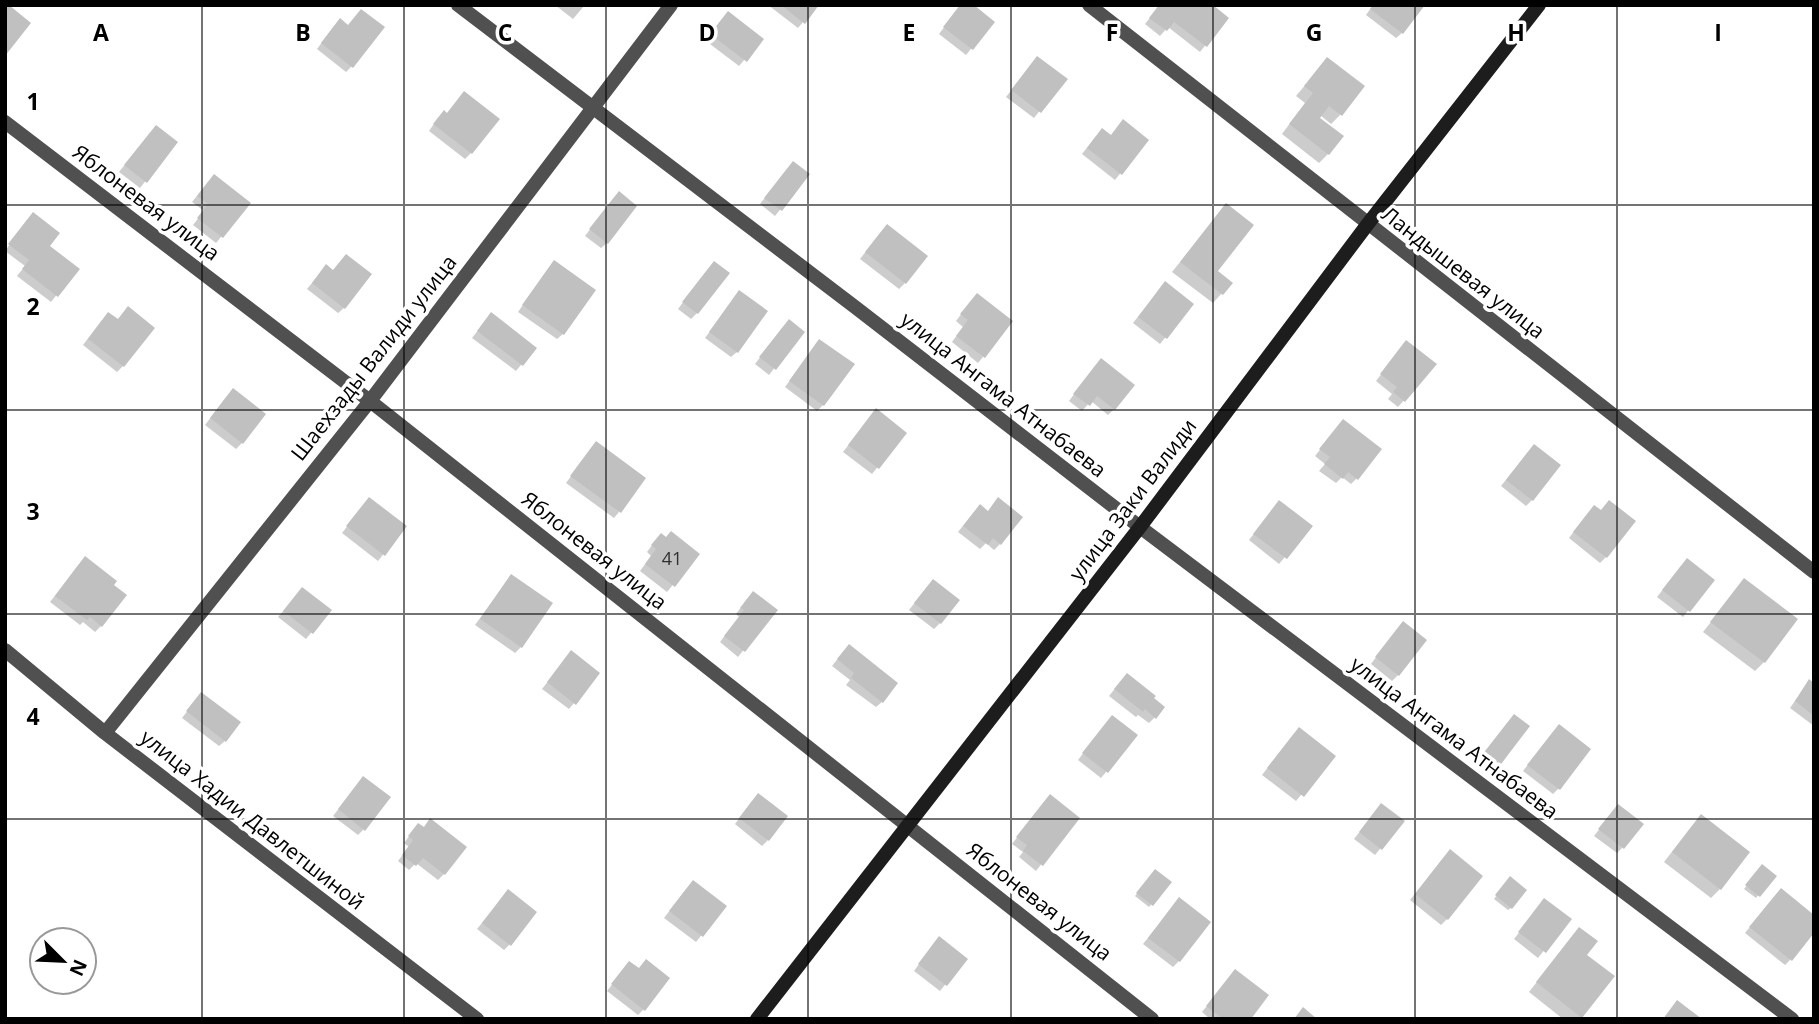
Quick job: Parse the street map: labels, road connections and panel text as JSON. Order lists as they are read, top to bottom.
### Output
{
  "streets": {
    "street": [
      "Яблоневая улица",
      "Ландышевая улица",
      "Шаехзады Валиди улица",
      "улица Ангама Атнабаева",
      "улица Заки Валиди",
      "улица Хадии Давлетшиной"
    ]
  },
  "crossings": [
    ["Яблоневая улица", "Шаехзады Валиди улица"],
    ["Яблоневая улица", "улица Заки Валиди"],
    ["Ландышевая улица", "улица Заки Валиди"],
    ["Шаехзады Валиди улица", "улица Ангама Атнабаева"],
    ["Шаехзады Валиди улица", "улица Хадии Давлетшиной"],
    ["улица Ангама Атнабаева", "улица Заки Валиди"]
  ],
  "house_numbers": ["41"],
  "north": "bottom right",
  "grid": {
    "columns": [
      "A",
      "B",
      "C",
      "D",
      "E",
      "F",
      "G",
      "H",
      "I"
    ],
    "rows": [
      "1",
      "2",
      "3",
      "4"
    ]
  }
}
